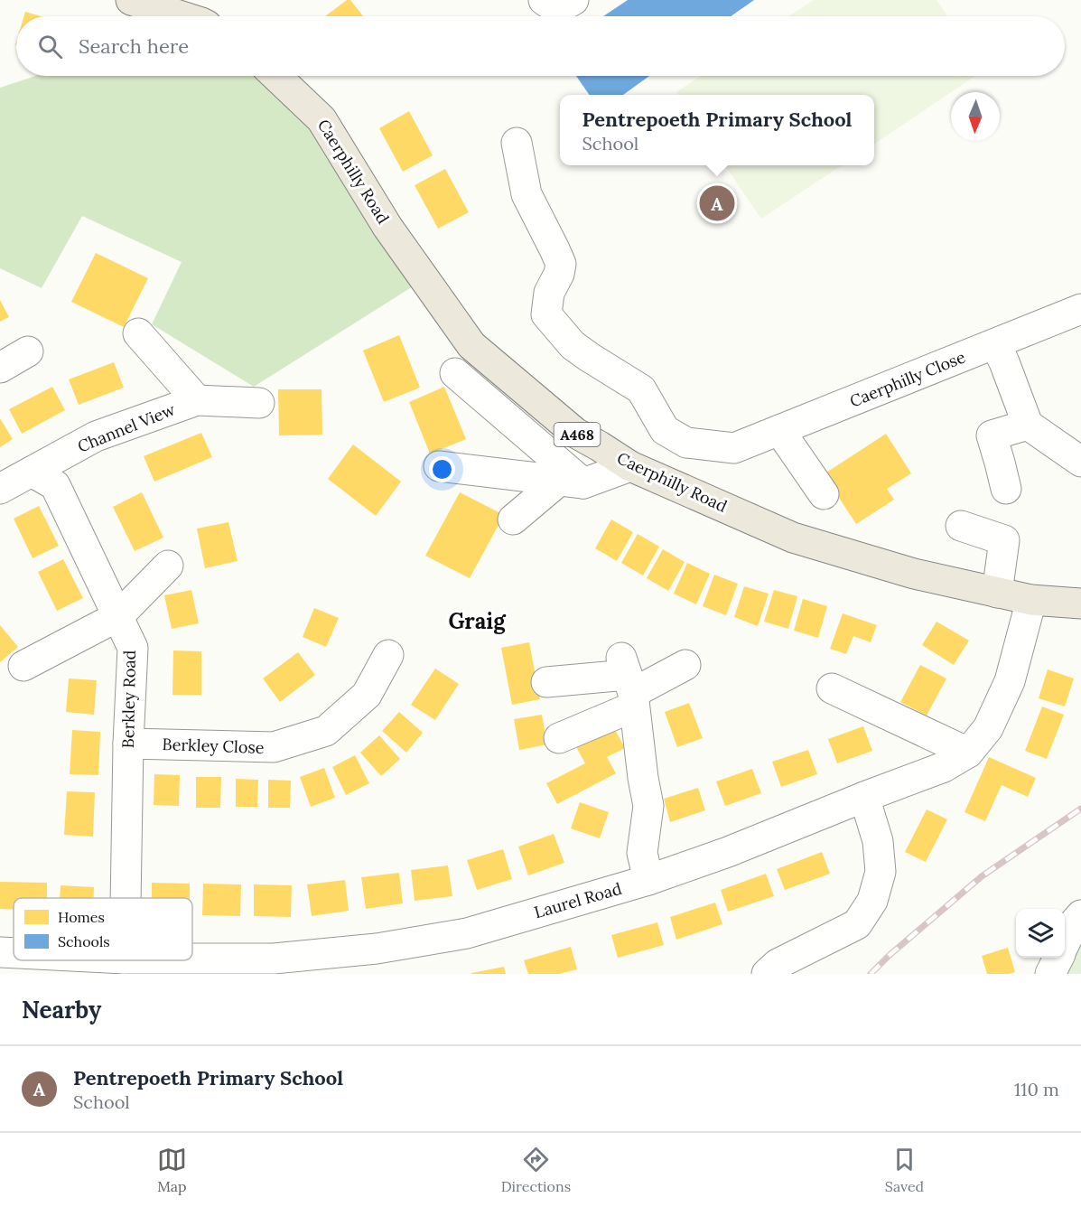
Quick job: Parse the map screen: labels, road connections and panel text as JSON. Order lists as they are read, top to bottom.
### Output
{
  "streets": {
    "main road": ["Caerphilly Road", "A468"],
    "street": [
      "Caerphilly Close",
      "Channel View",
      "Berkley Road",
      "Berkley Close",
      "Laurel Road"
    ]
  },
  "crossings": [
    ["Caerphilly Road", "Laurel Road"],
    ["Channel View", "Berkley Road"],
    ["Berkley Road", "Berkley Close"]
  ],
  "districts": ["Graig"],
  "legend": ["Homes", "Schools"],
  "north": "bottom",
  "page": {
    "search": "Search here",
    "popup": ["Pentrepoeth Primary School", "School"],
    "pins": "A",
    "heading": "Nearby",
    "list": [
      {
        "mark": "A",
        "name": "Pentrepoeth Primary School",
        "note": "School",
        "value": "110 m"
      }
    ],
    "nav": ["Map", "Directions", "Saved"]
  }
}
